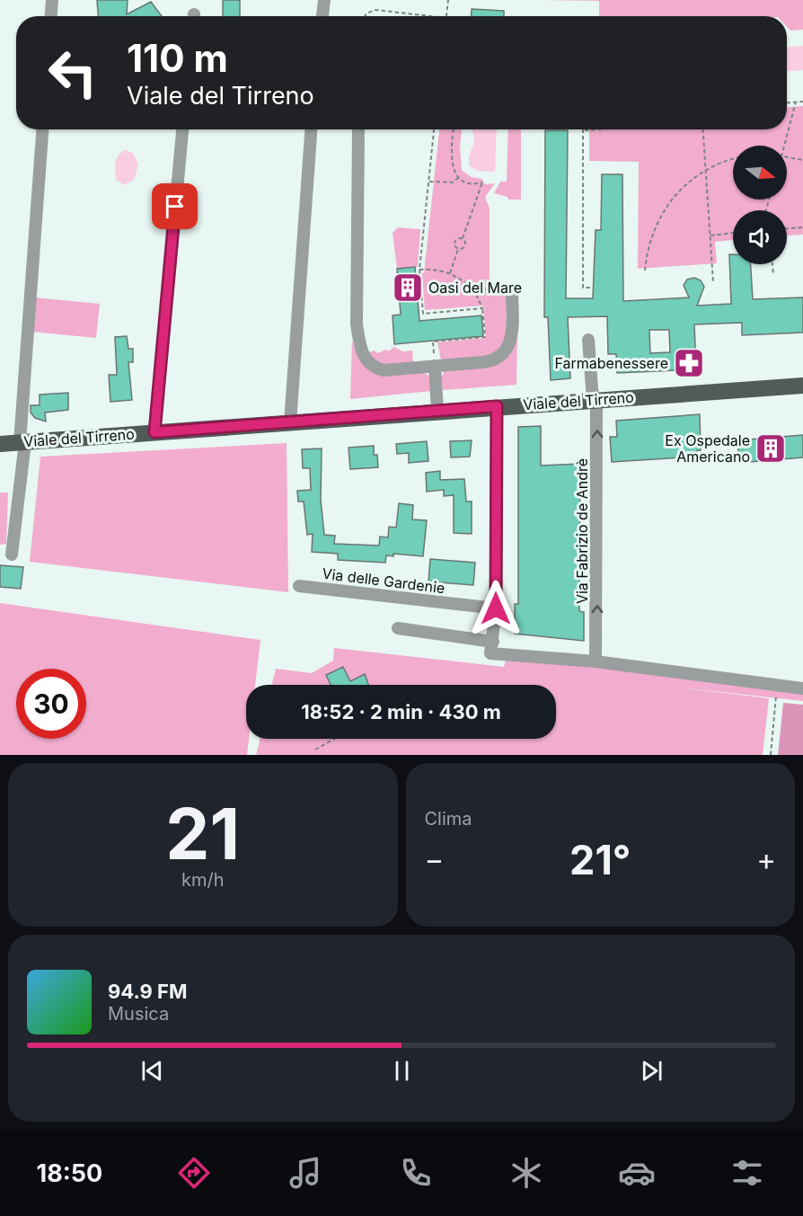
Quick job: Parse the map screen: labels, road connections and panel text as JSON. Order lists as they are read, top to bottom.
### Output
{
  "streets": {
    "main road": ["Viale del Tirreno"],
    "street": ["Via Fabrizio de Andrè", "Via delle Gardenie"]
  },
  "crossings": [
    ["Viale del Tirreno", "Via Fabrizio de Andrè"]
  ],
  "places": {
    "building": ["Oasi del Mare", "Ex Ospedale Americano"],
    "pharmacy": ["Farmabenessere"]
  },
  "north": "right",
  "page": {
    "turn": ["110 m", "Viale del Tirreno"],
    "limit": "30",
    "trip": "18:52 · 2 min · 430 m",
    "tile": [
      ["21", "km/h"],
      "Clima"
    ],
    "heat": ["−", "21°", "+"],
    "song": ["94.9 FM", "Musica"],
    "tabs": "18:50"
  }
}
